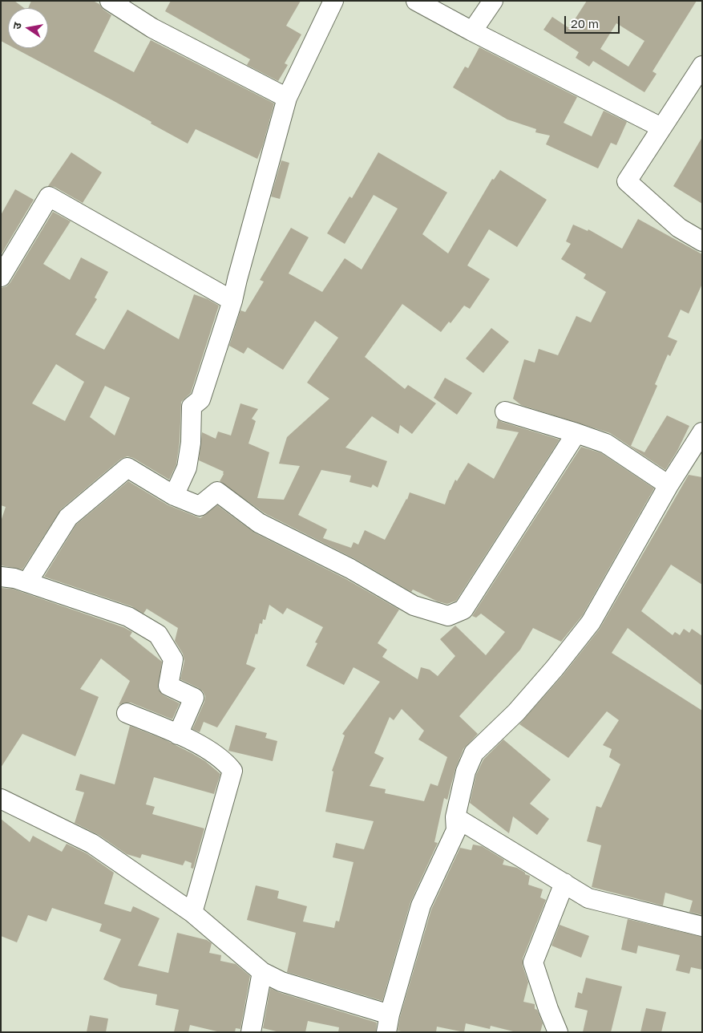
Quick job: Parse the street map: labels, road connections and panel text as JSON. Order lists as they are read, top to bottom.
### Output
{
  "scale_bar": "20 m",
  "north": "left"
}
